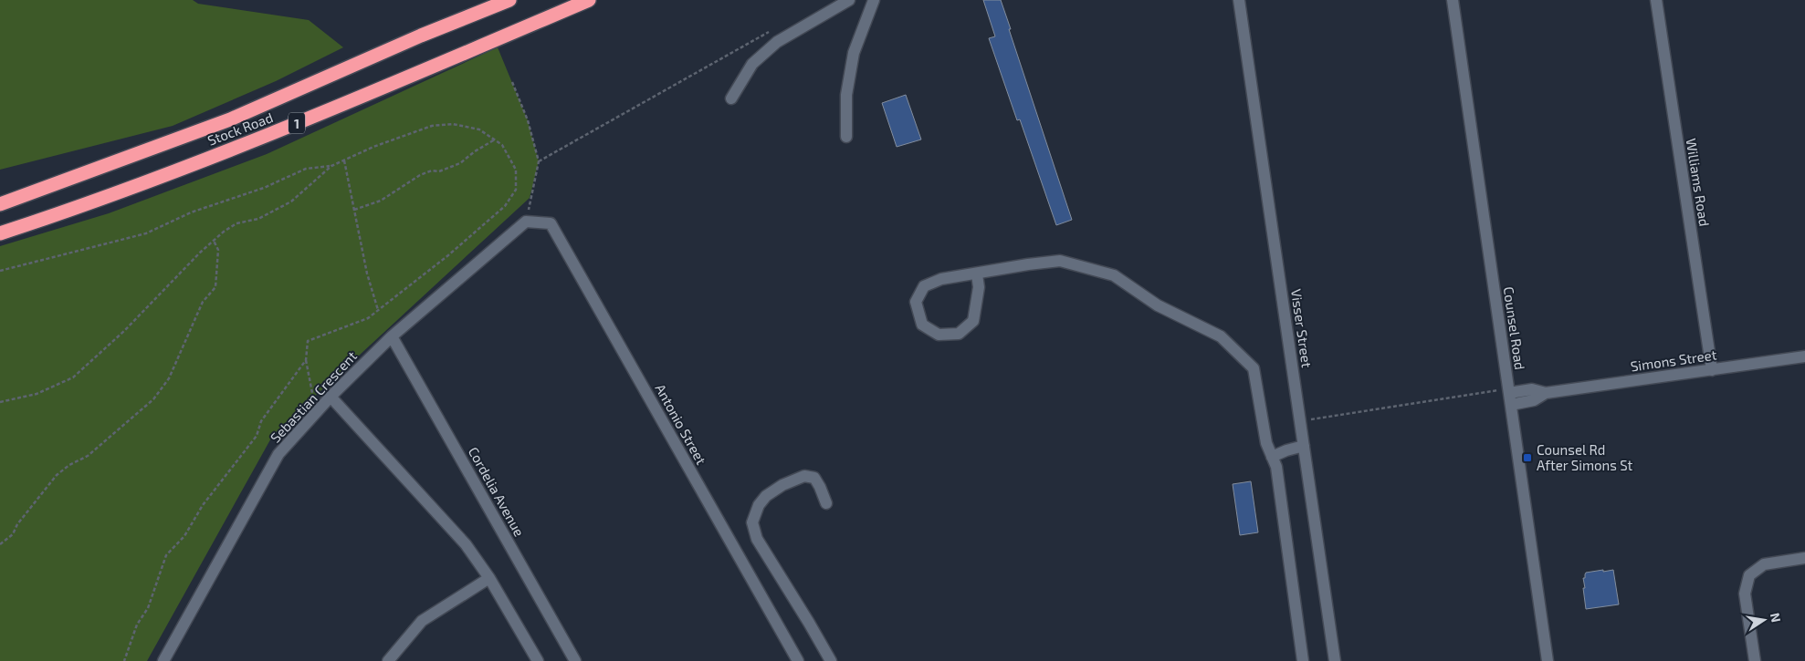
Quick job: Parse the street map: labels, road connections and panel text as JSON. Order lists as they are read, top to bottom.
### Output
{
  "streets": {
    "highway": ["1", "Stock Road"],
    "street": [
      "Williams Road",
      "Visser Street",
      "Counsel Road",
      "Simons Street",
      "Sebastian Crescent",
      "Antonio Street",
      "Cordelia Avenue"
    ]
  },
  "crossings": [
    ["Williams Road", "Simons Street"],
    ["Counsel Road", "Simons Street"],
    ["Sebastian Crescent", "Antonio Street"],
    ["Sebastian Crescent", "Cordelia Avenue"]
  ],
  "places": {
    "transit": ["Counsel Rd After Simons St"]
  },
  "north": "right"
}
